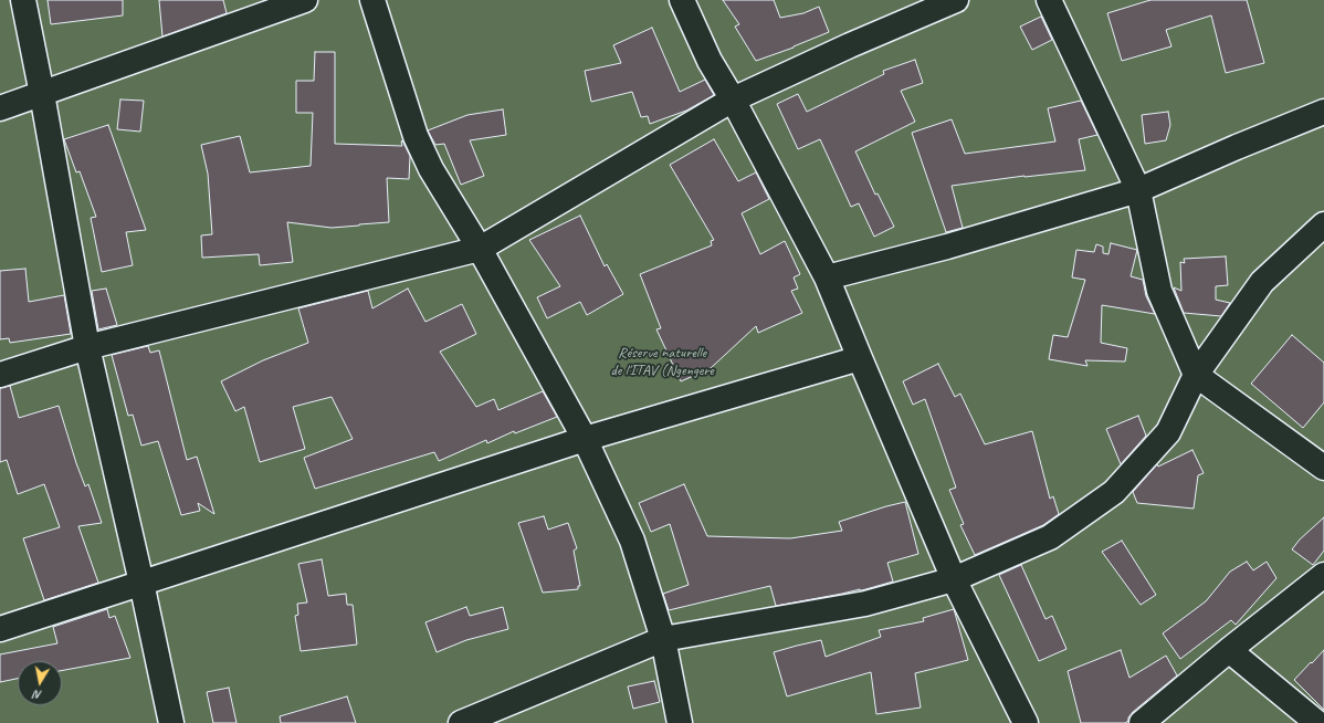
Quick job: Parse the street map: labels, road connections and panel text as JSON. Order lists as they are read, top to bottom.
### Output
{
  "parks": ["Réserve naturelle de l'ITAV (Ngengere"],
  "north": "bottom"
}
